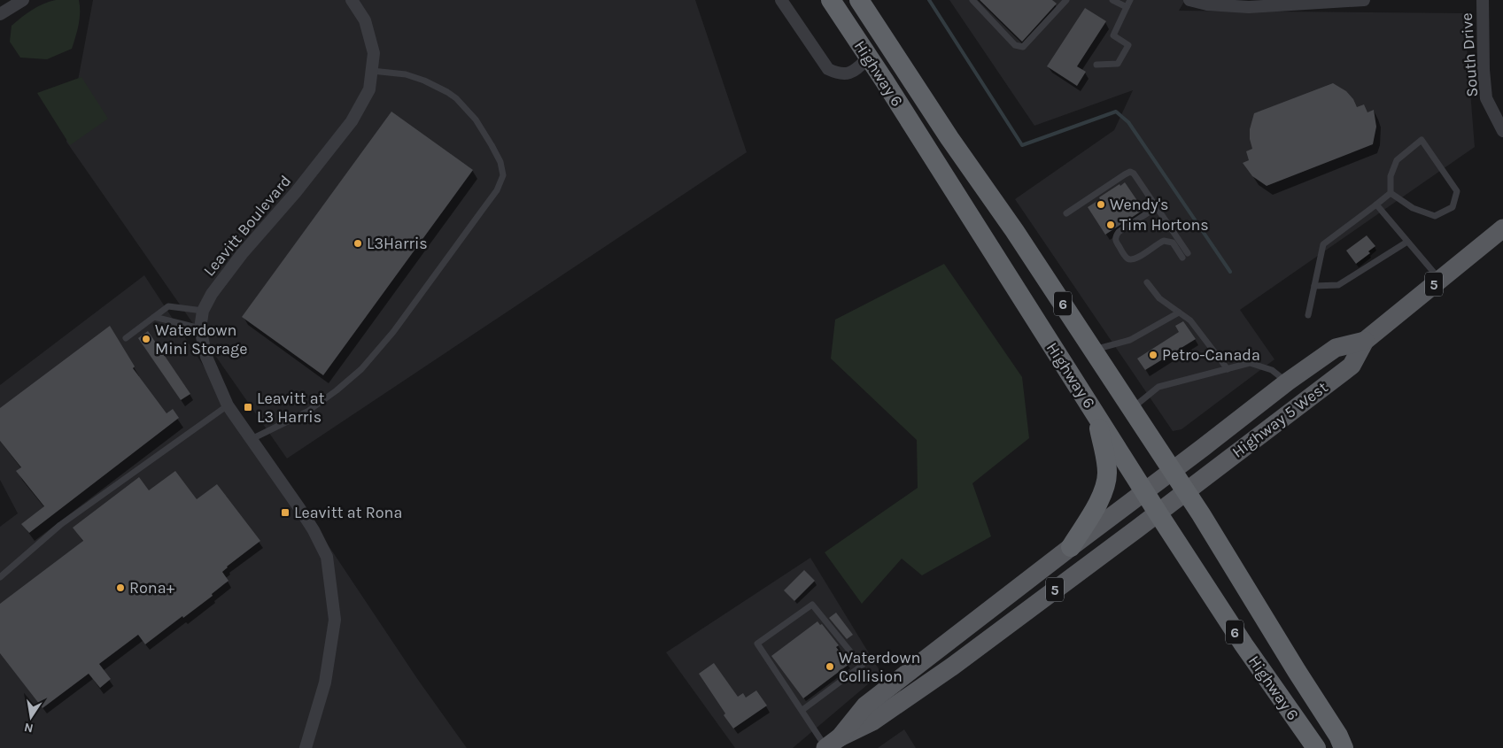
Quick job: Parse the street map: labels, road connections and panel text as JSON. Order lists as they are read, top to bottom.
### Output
{
  "streets": {
    "highway": ["Highway 6", "6"],
    "main road": ["5", "Highway 5 West"],
    "street": ["South Drive", "Leavitt Boulevard"]
  },
  "crossings": [
    ["Highway 6", "5"],
    ["Highway 6", "Highway 5 West"],
    ["5", "Highway 5 West"]
  ],
  "places": {
    "other": [
      "Wendy's",
      "Tim Hortons",
      "L3Harris",
      "Waterdown Mini Storage",
      "Petro-Canada",
      "Rona+",
      "Waterdown Collision"
    ],
    "transit": ["Leavitt at L3 Harris", "Leavitt at Rona"]
  },
  "north": "bottom"
}
